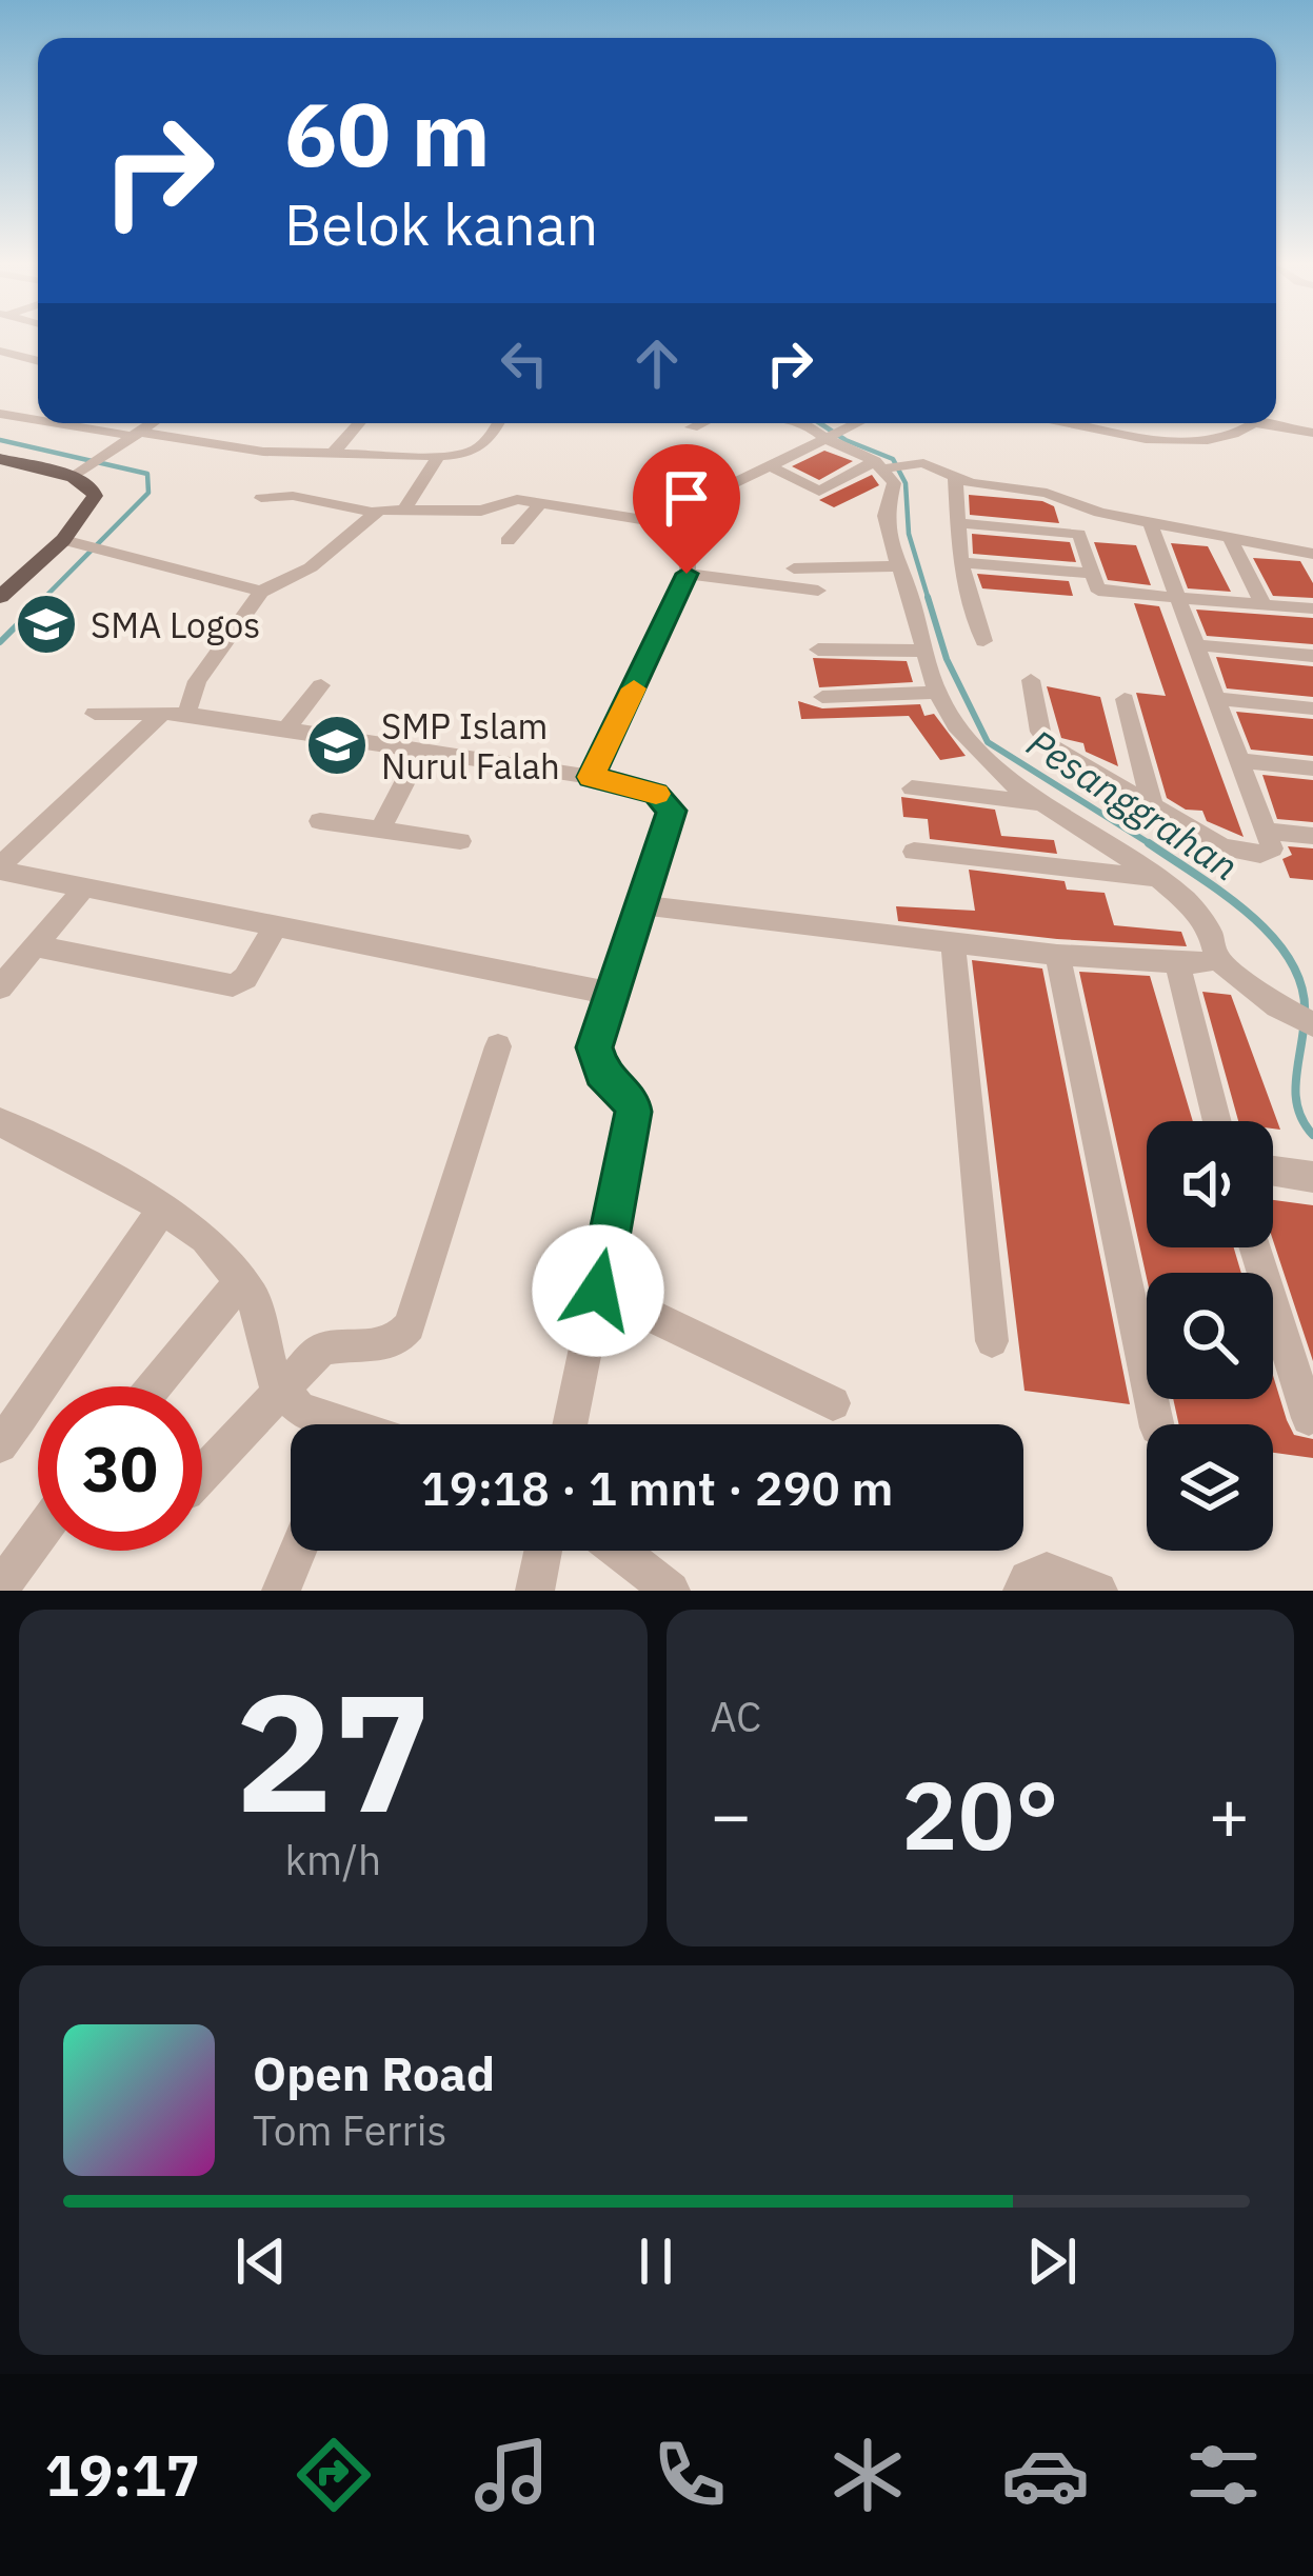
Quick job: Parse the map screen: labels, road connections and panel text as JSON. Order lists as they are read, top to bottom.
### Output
{
  "water": ["Pesanggrahan"],
  "places": {
    "school or university": ["SMA Logos", "SMP Islam Nurul Falah"]
  },
  "page": {
    "turn": ["60 m", "Belok kanan"],
    "limit": "30",
    "trip": "19:18 · 1 mnt · 290 m",
    "tile": [
      ["27", "km/h"],
      "AC"
    ],
    "heat": ["−", "20°", "+"],
    "song": ["Open Road", "Tom Ferris"],
    "tabs": "19:17"
  }
}
